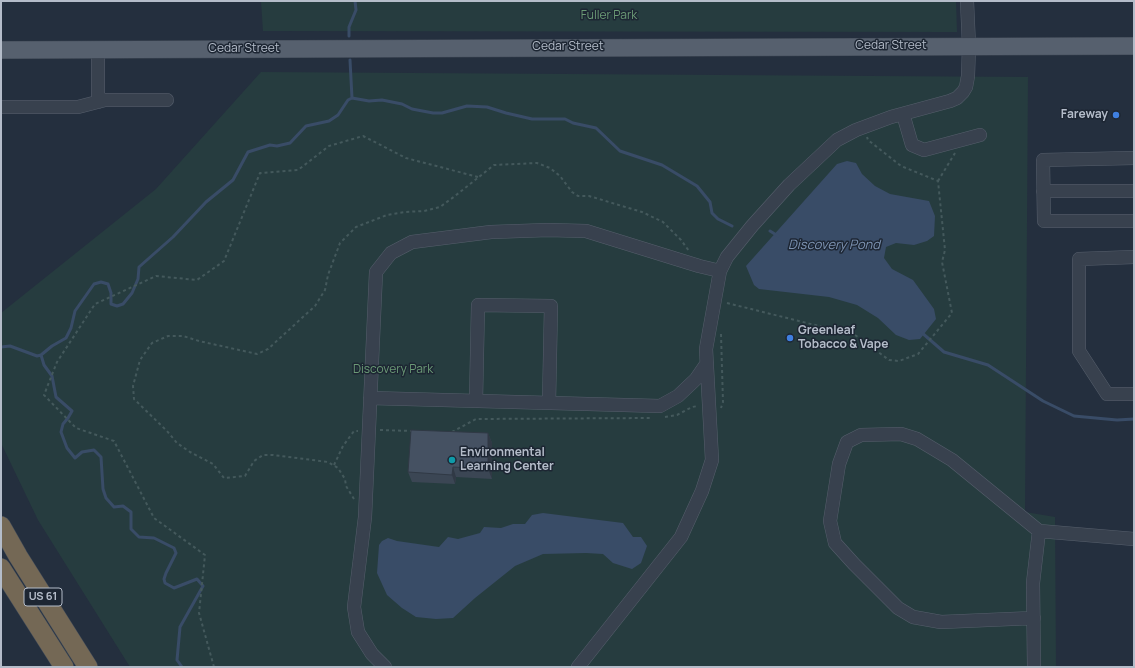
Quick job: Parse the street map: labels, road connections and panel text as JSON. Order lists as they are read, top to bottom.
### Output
{
  "streets": {
    "highway": ["US 61"],
    "main road": ["Cedar Street"]
  },
  "water": ["Discovery Pond"],
  "parks": ["Fuller Park", "Discovery Park"],
  "places": ["Fareway", "Greenleaf Tobacco & Vape", "Environmental Learning Center"]
}
